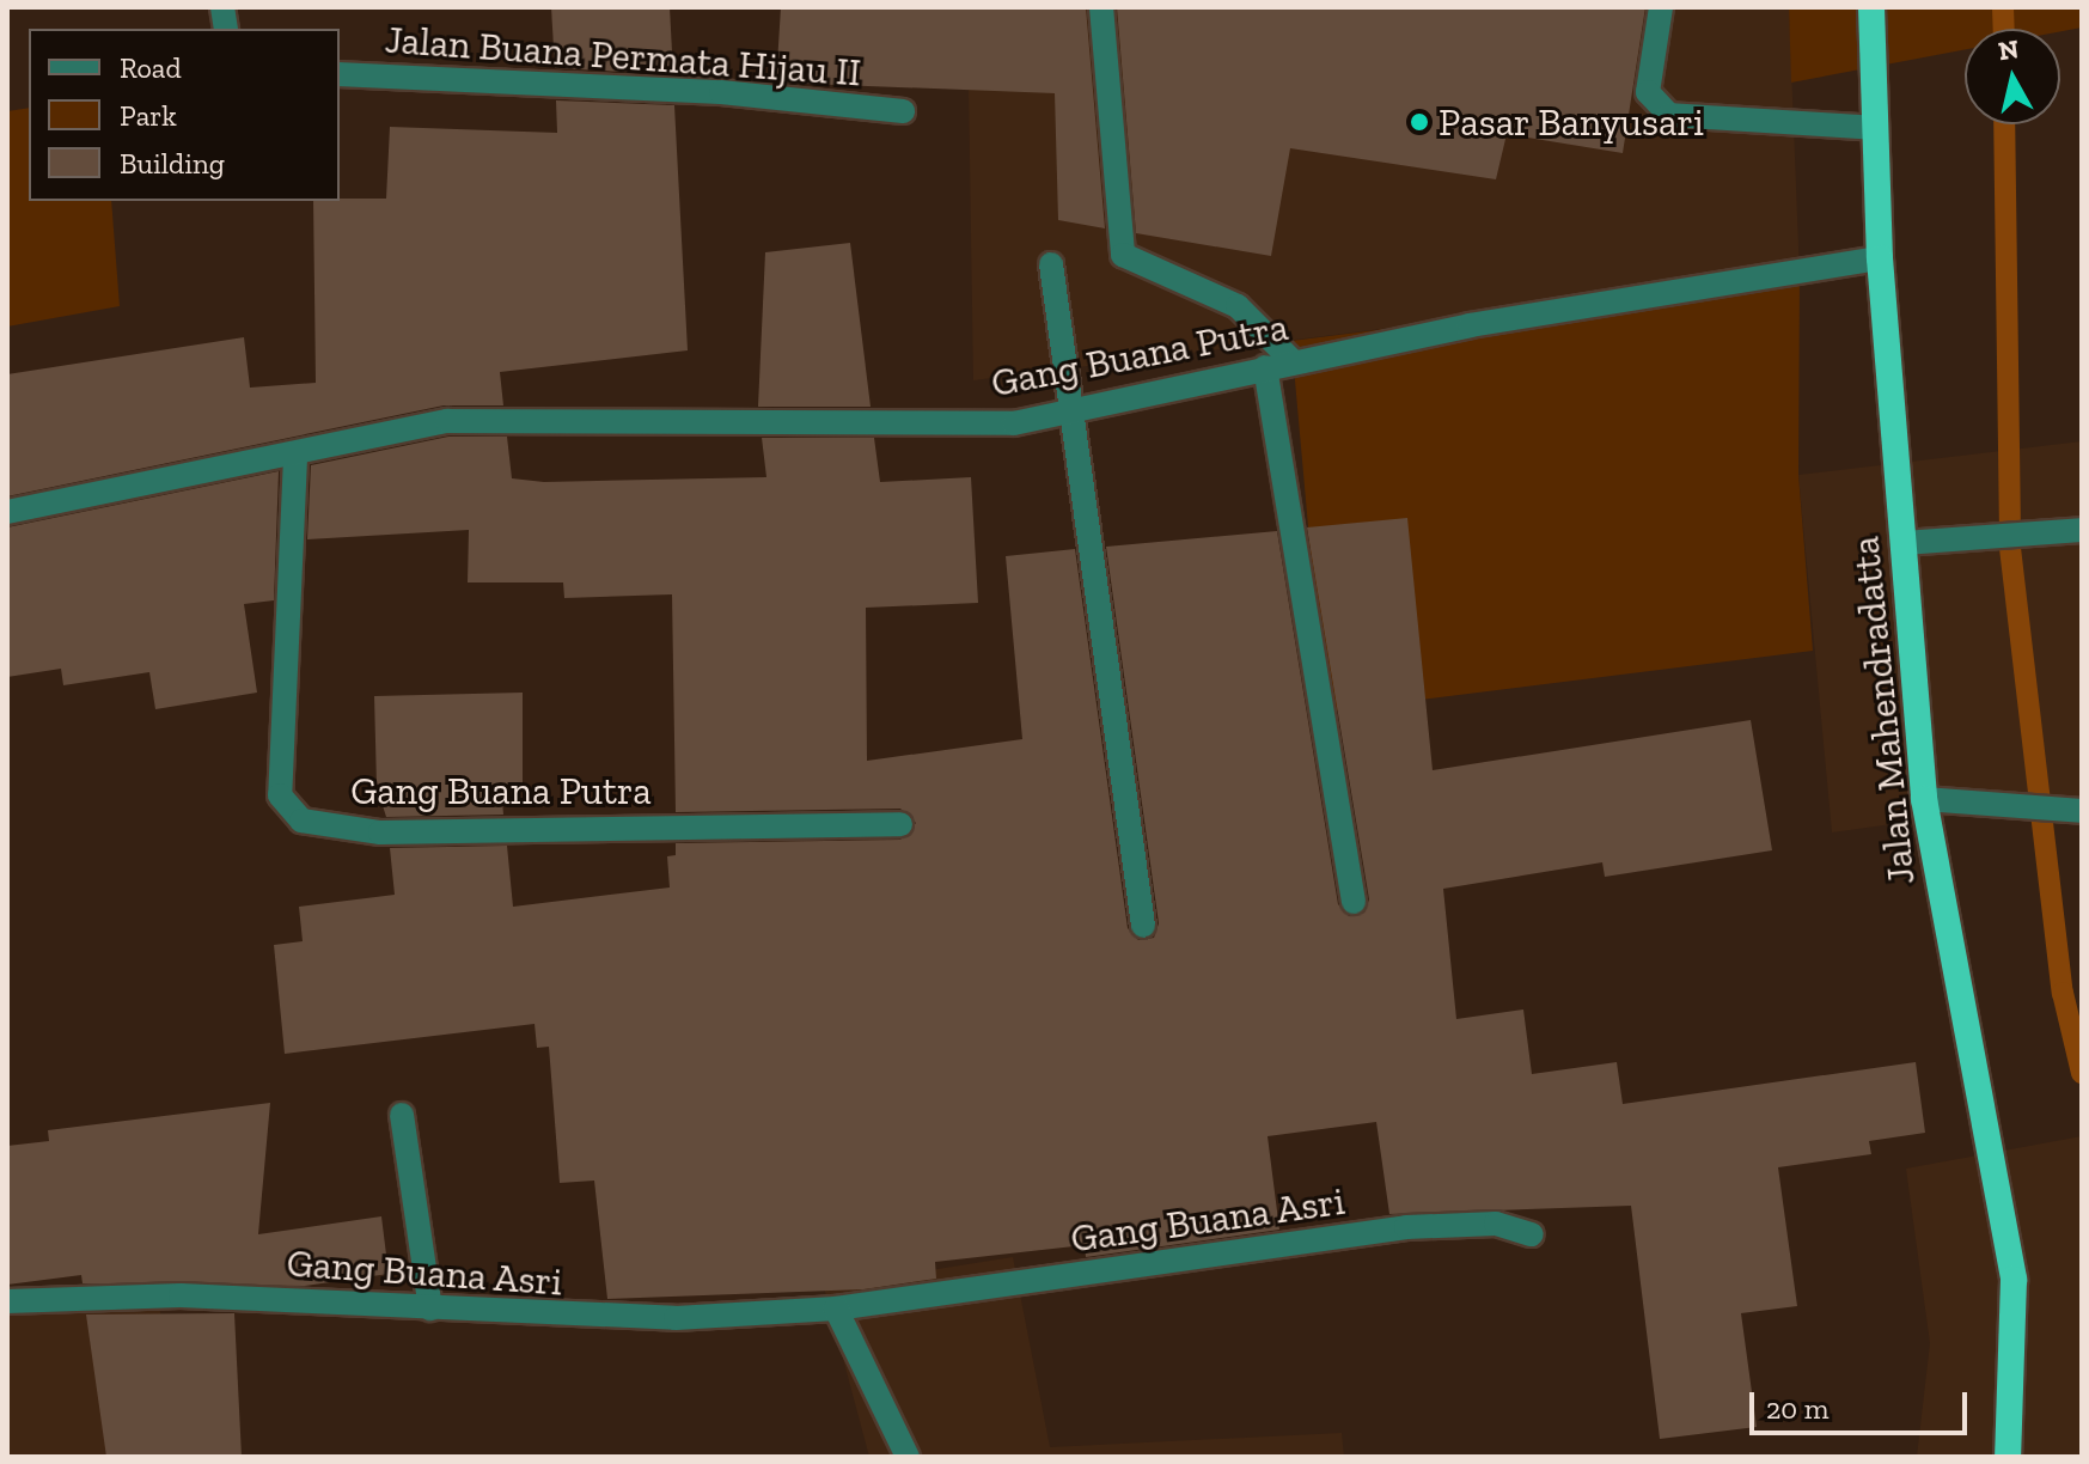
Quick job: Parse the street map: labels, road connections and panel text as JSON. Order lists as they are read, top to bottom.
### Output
{
  "streets": {
    "highway": ["Jalan Mahendradatta"],
    "street": ["Jalan Buana Permata Hijau II", "Gang Buana Putra", "Gang Buana Asri"]
  },
  "crossings": [
    ["Gang Buana Putra", "Jalan Mahendradatta"]
  ],
  "places": ["Pasar Banyusari"],
  "legend": ["Road", "Park", "Building"],
  "scale_bar": "20 m",
  "north": "top"
}
